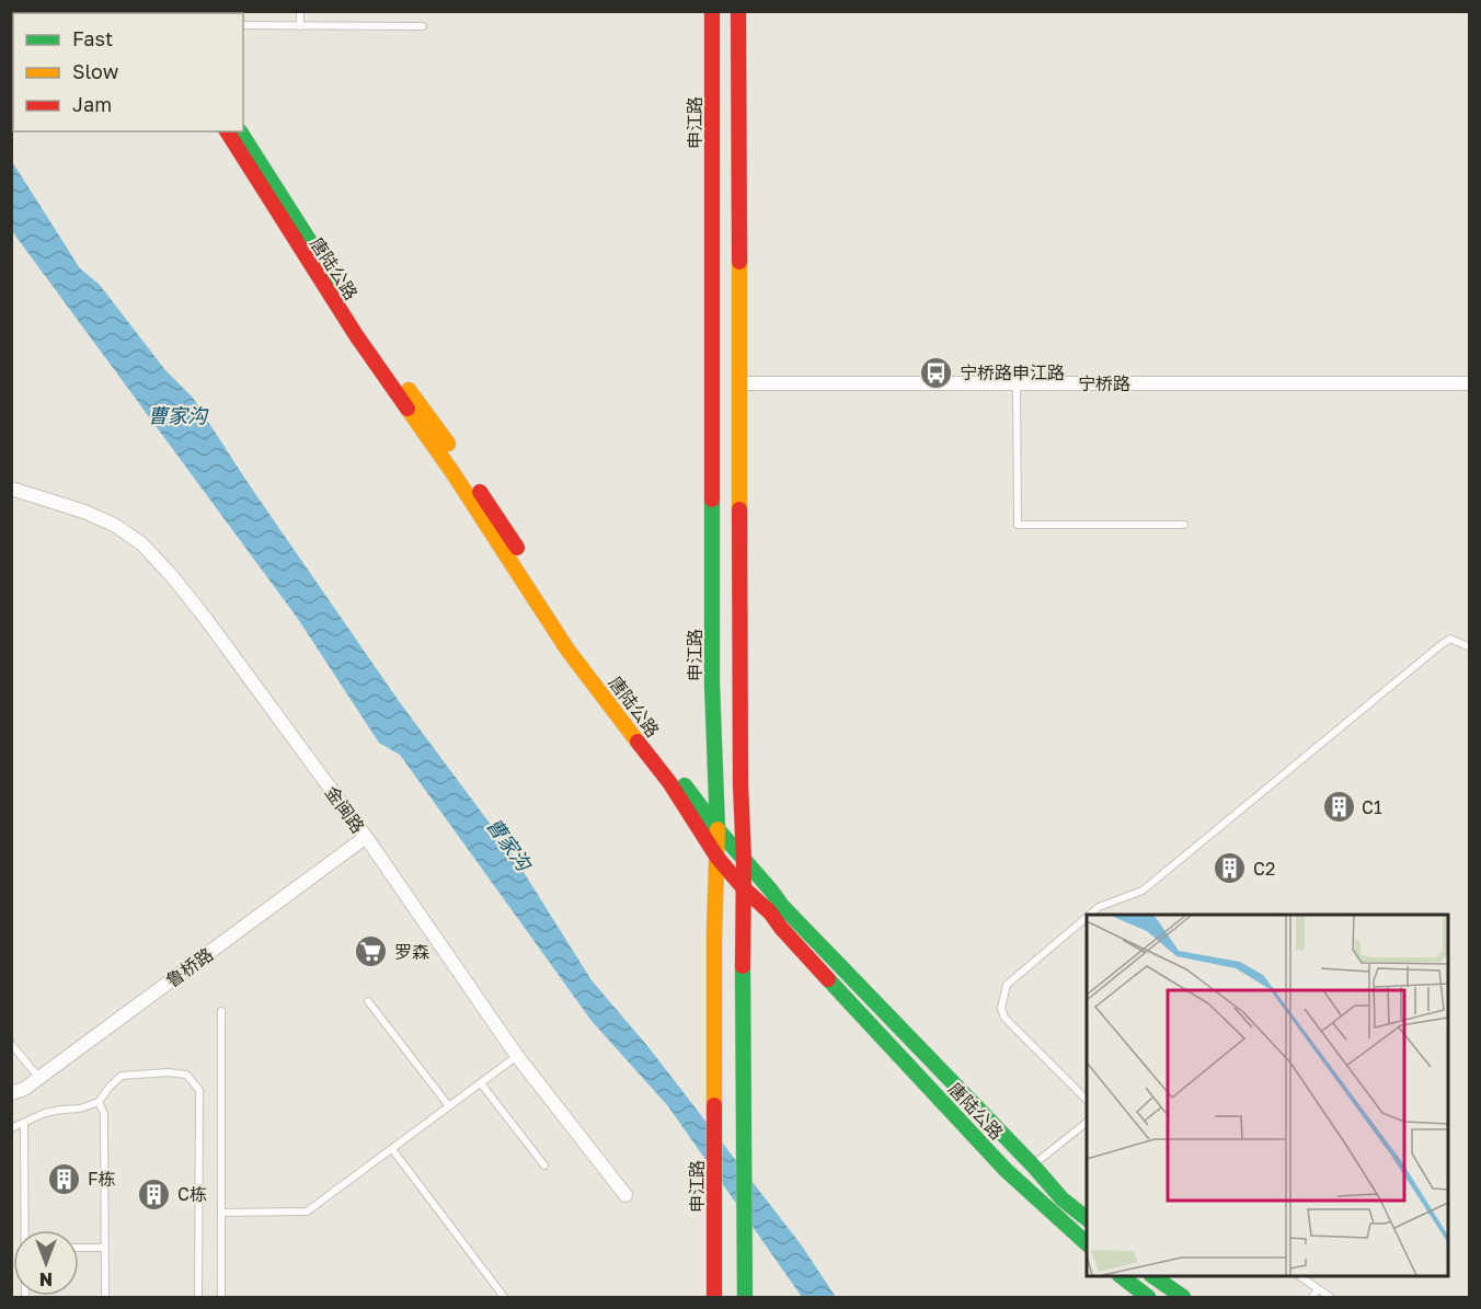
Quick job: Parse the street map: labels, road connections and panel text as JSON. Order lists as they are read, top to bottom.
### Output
{
  "streets": {
    "main road": ["申江路", "唐陆公路"],
    "street": ["宁桥路", "金闽路", "鲁桥路"]
  },
  "crossings": [
    ["申江路", "唐陆公路"],
    ["金闽路", "鲁桥路"]
  ],
  "water": ["曹家沟"],
  "places": {
    "bus stop": ["宁桥路申江路"],
    "building": [
      "C1",
      "C2",
      "F栋",
      "C栋"
    ],
    "supermarket": ["罗森"]
  },
  "legend": ["Fast", "Slow", "Jam"],
  "north": "bottom"
}
